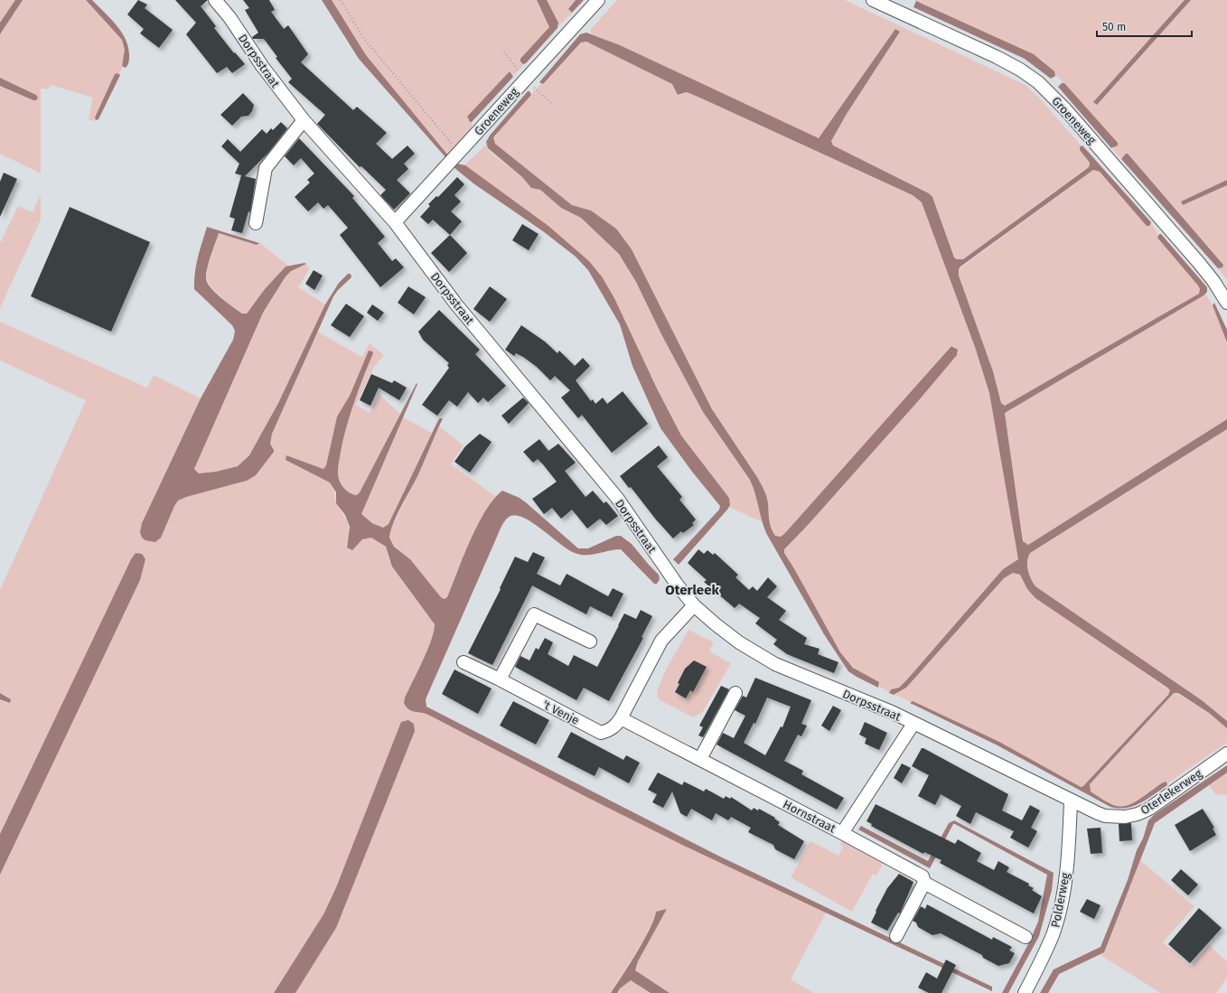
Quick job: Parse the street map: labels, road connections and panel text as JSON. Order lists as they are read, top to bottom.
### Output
{
  "streets": {
    "street": [
      "Dorpsstraat",
      "Groeneweg",
      "'t Venje",
      "Oterlekerweg",
      "Hornstraat",
      "Polderweg"
    ]
  },
  "crossings": [
    ["Dorpsstraat", "Groeneweg"],
    ["Dorpsstraat", "'t Venje"],
    ["Dorpsstraat", "Oterlekerweg"],
    ["Dorpsstraat", "Hornstraat"],
    ["Dorpsstraat", "Polderweg"],
    ["'t Venje", "Hornstraat"],
    ["Oterlekerweg", "Polderweg"]
  ],
  "districts": ["Oterleek"],
  "scale_bar": "50 m"
}
